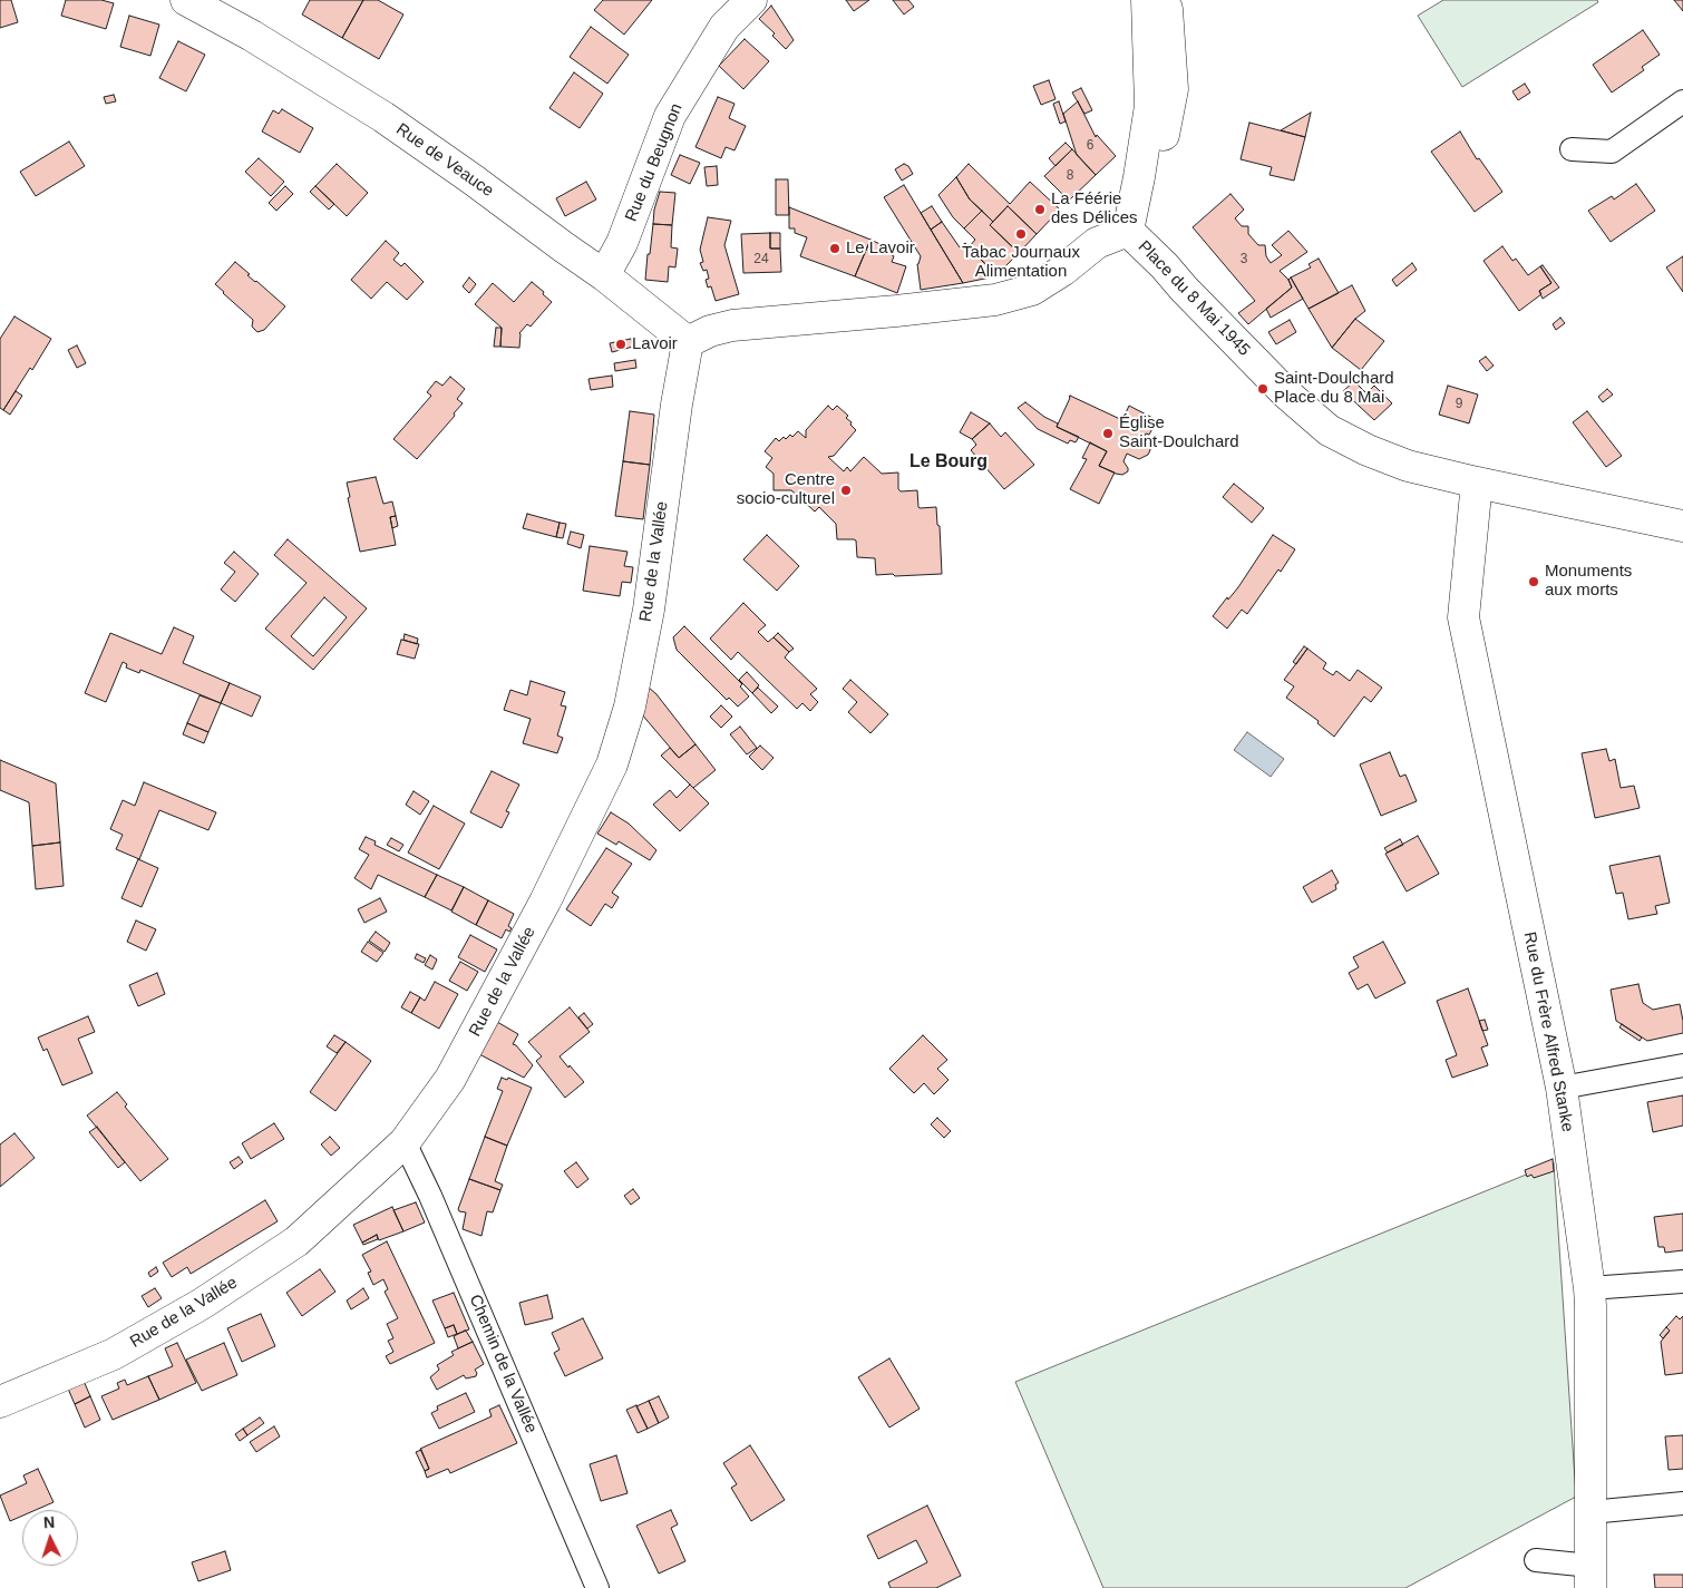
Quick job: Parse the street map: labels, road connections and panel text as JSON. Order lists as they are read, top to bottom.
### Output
{
  "streets": {
    "street": [
      "Rue de Veauce",
      "Rue du Beugnon",
      "Place du 8 Mai 1945",
      "Rue de la Vallée",
      "Rue du Frère Alfred Stanke",
      "Chemin de la Vallée"
    ]
  },
  "crossings": [
    ["Rue de Veauce", "Rue du Beugnon"],
    ["Rue de Veauce", "Place du 8 Mai 1945"],
    ["Rue de Veauce", "Rue de la Vallée"],
    ["Place du 8 Mai 1945", "Rue de la Vallée"],
    ["Place du 8 Mai 1945", "Rue du Frère Alfred Stanke"],
    ["Rue de la Vallée", "Chemin de la Vallée"]
  ],
  "districts": ["Le Bourg"],
  "places": [
    "La Féérie des Délices",
    "Tabac Journaux Alimentation",
    "Le Lavoir",
    "Lavoir",
    "Saint-Doulchard Place du 8 Mai",
    "Église Saint-Doulchard",
    "Centre socio-culturel",
    "Monuments aux morts"
  ],
  "house_numbers": [
    "6",
    "8",
    "24",
    "3",
    "9"
  ],
  "north": "top"
}
